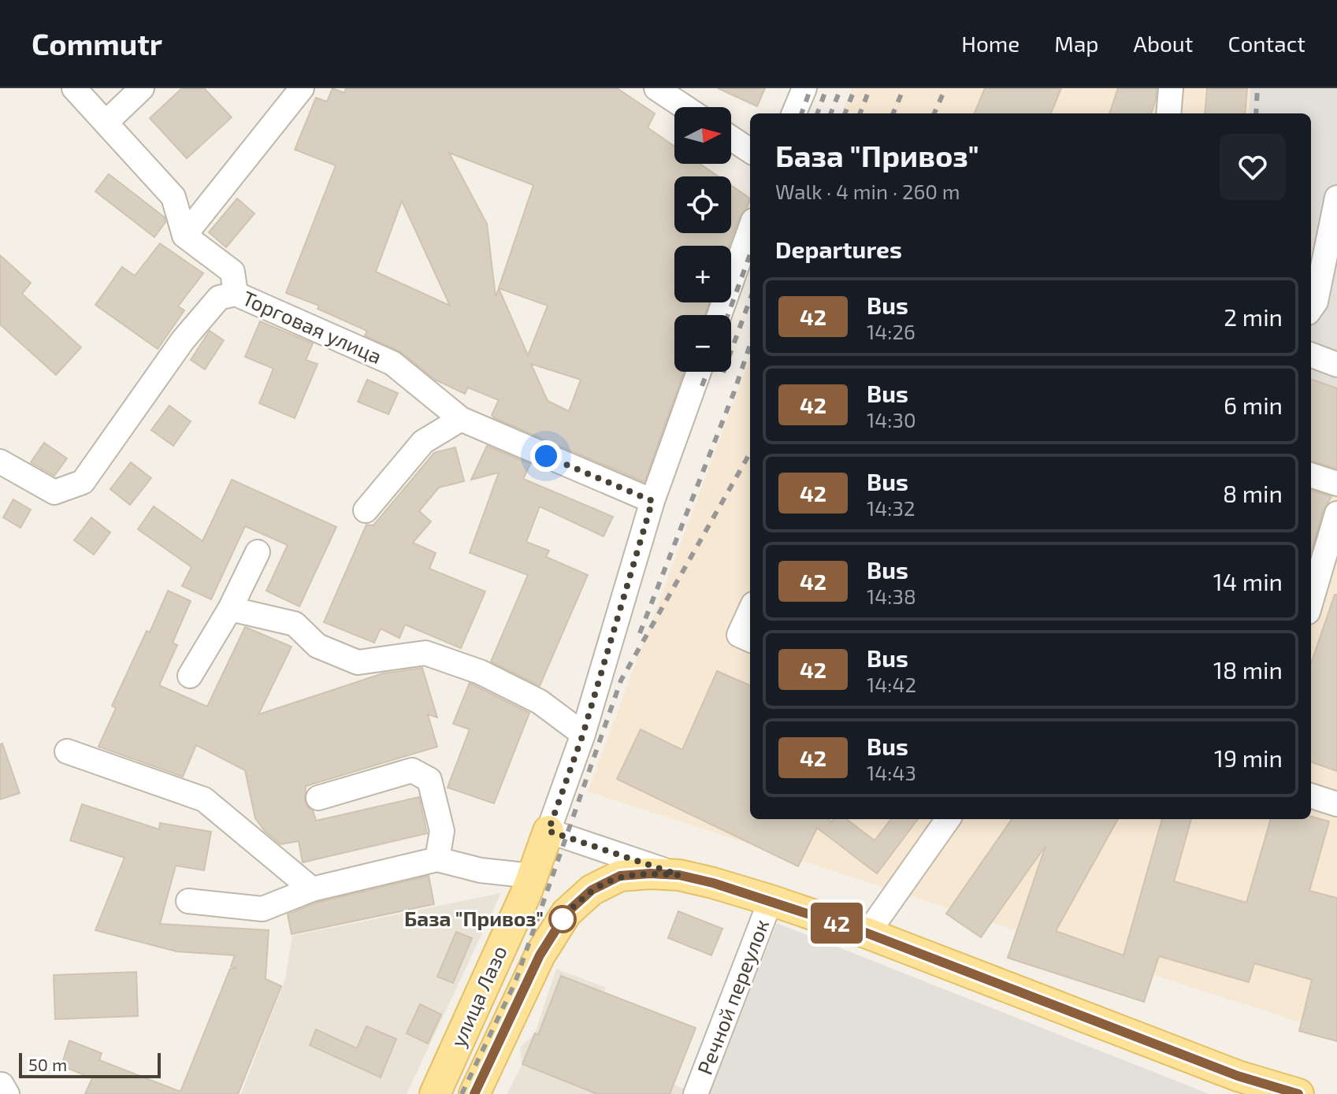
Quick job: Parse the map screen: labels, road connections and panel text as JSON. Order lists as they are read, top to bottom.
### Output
{
  "streets": {
    "main road": ["улица Лазо"],
    "street": ["Торговая улица", "Речной переулок"]
  },
  "crossings": [
    ["Торговая улица", "улица Лазо"],
    ["улица Лазо", "Речной переулок"]
  ],
  "places": ["База \"Привоз\""],
  "lines": ["bus line 42"],
  "scale_bar": "50 m",
  "north": "right",
  "page": {
    "header": "Commutr",
    "nav": [
      "Home",
      "Map",
      "About",
      "Contact"
    ],
    "on_map": "42",
    "map_buttons": ["+", "−"],
    "heading": [
      ["База \"Привоз\"", "Walk · 4 min · 260 m"],
      "Departures"
    ],
    "list": [
      {
        "mark": "42",
        "name": "Bus",
        "note": "14:26",
        "value": "2 min"
      },
      {
        "mark": "42",
        "name": "Bus",
        "note": "14:30",
        "value": "6 min"
      },
      {
        "mark": "42",
        "name": "Bus",
        "note": "14:32",
        "value": "8 min"
      },
      {
        "mark": "42",
        "name": "Bus",
        "note": "14:38",
        "value": "14 min"
      },
      {
        "mark": "42",
        "name": "Bus",
        "note": "14:42",
        "value": "18 min"
      },
      {
        "mark": "42",
        "name": "Bus",
        "note": "14:43",
        "value": "19 min"
      }
    ],
    "scale": "50 m"
  }
}
